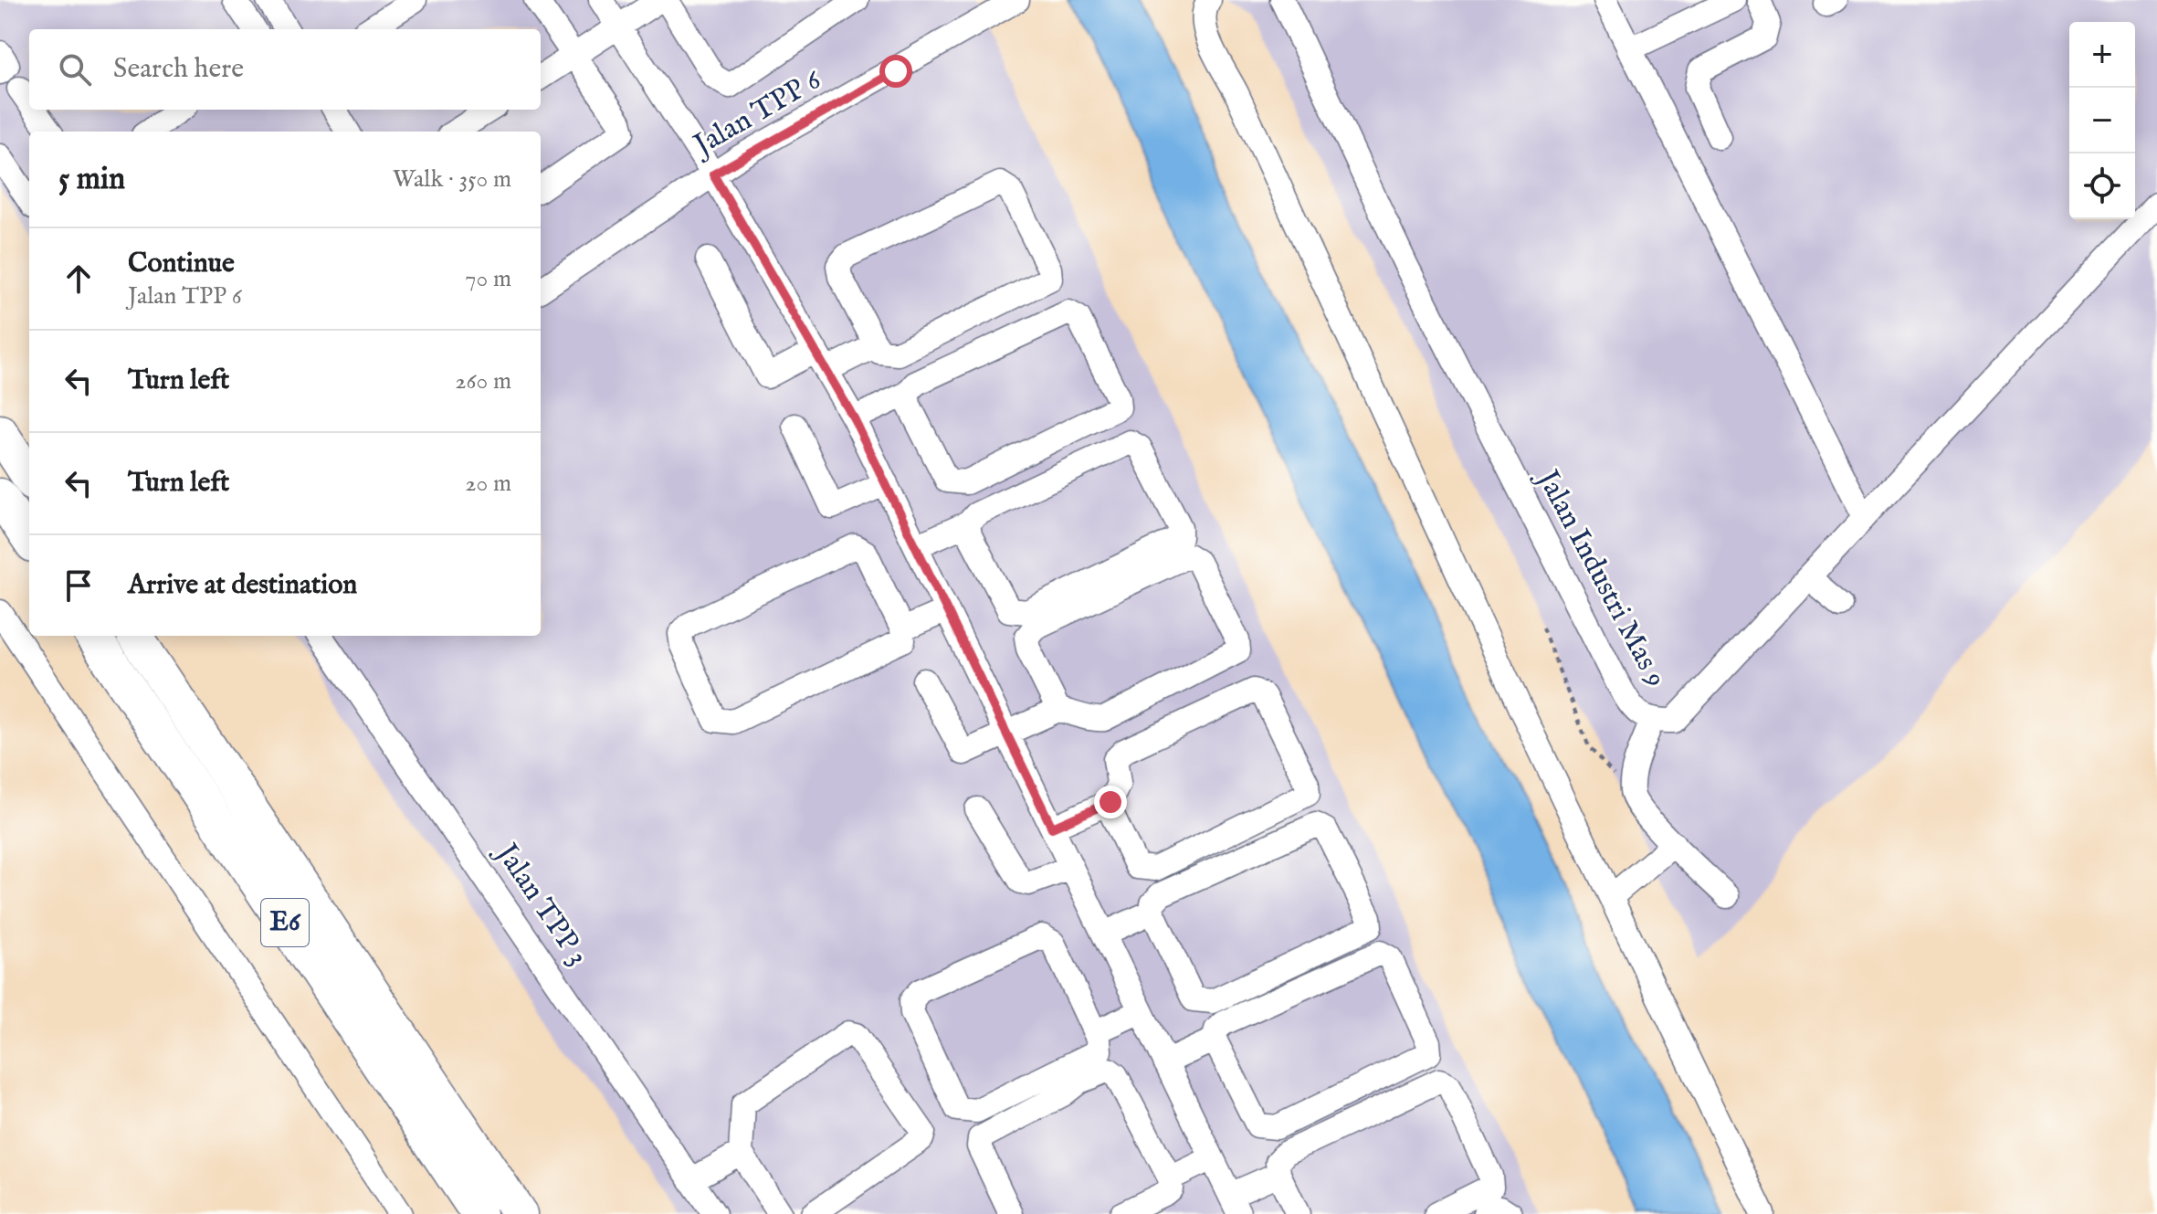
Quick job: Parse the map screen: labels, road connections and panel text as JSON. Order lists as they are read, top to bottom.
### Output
{
  "streets": {
    "highway": ["E6"],
    "street": ["Jalan TPP 6", "Jalan Industri Mas 9", "Jalan TPP 3"]
  },
  "page": {
    "map_buttons": ["+", "−"],
    "search": "Search here",
    "heading": ["5 min", "Walk · 350 m"],
    "list": [
      ["Continue", "Jalan TPP 6", "70 m"],
      ["Turn left", "260 m"],
      ["Turn left", "20 m"],
      "Arrive at destination"
    ]
  }
}
